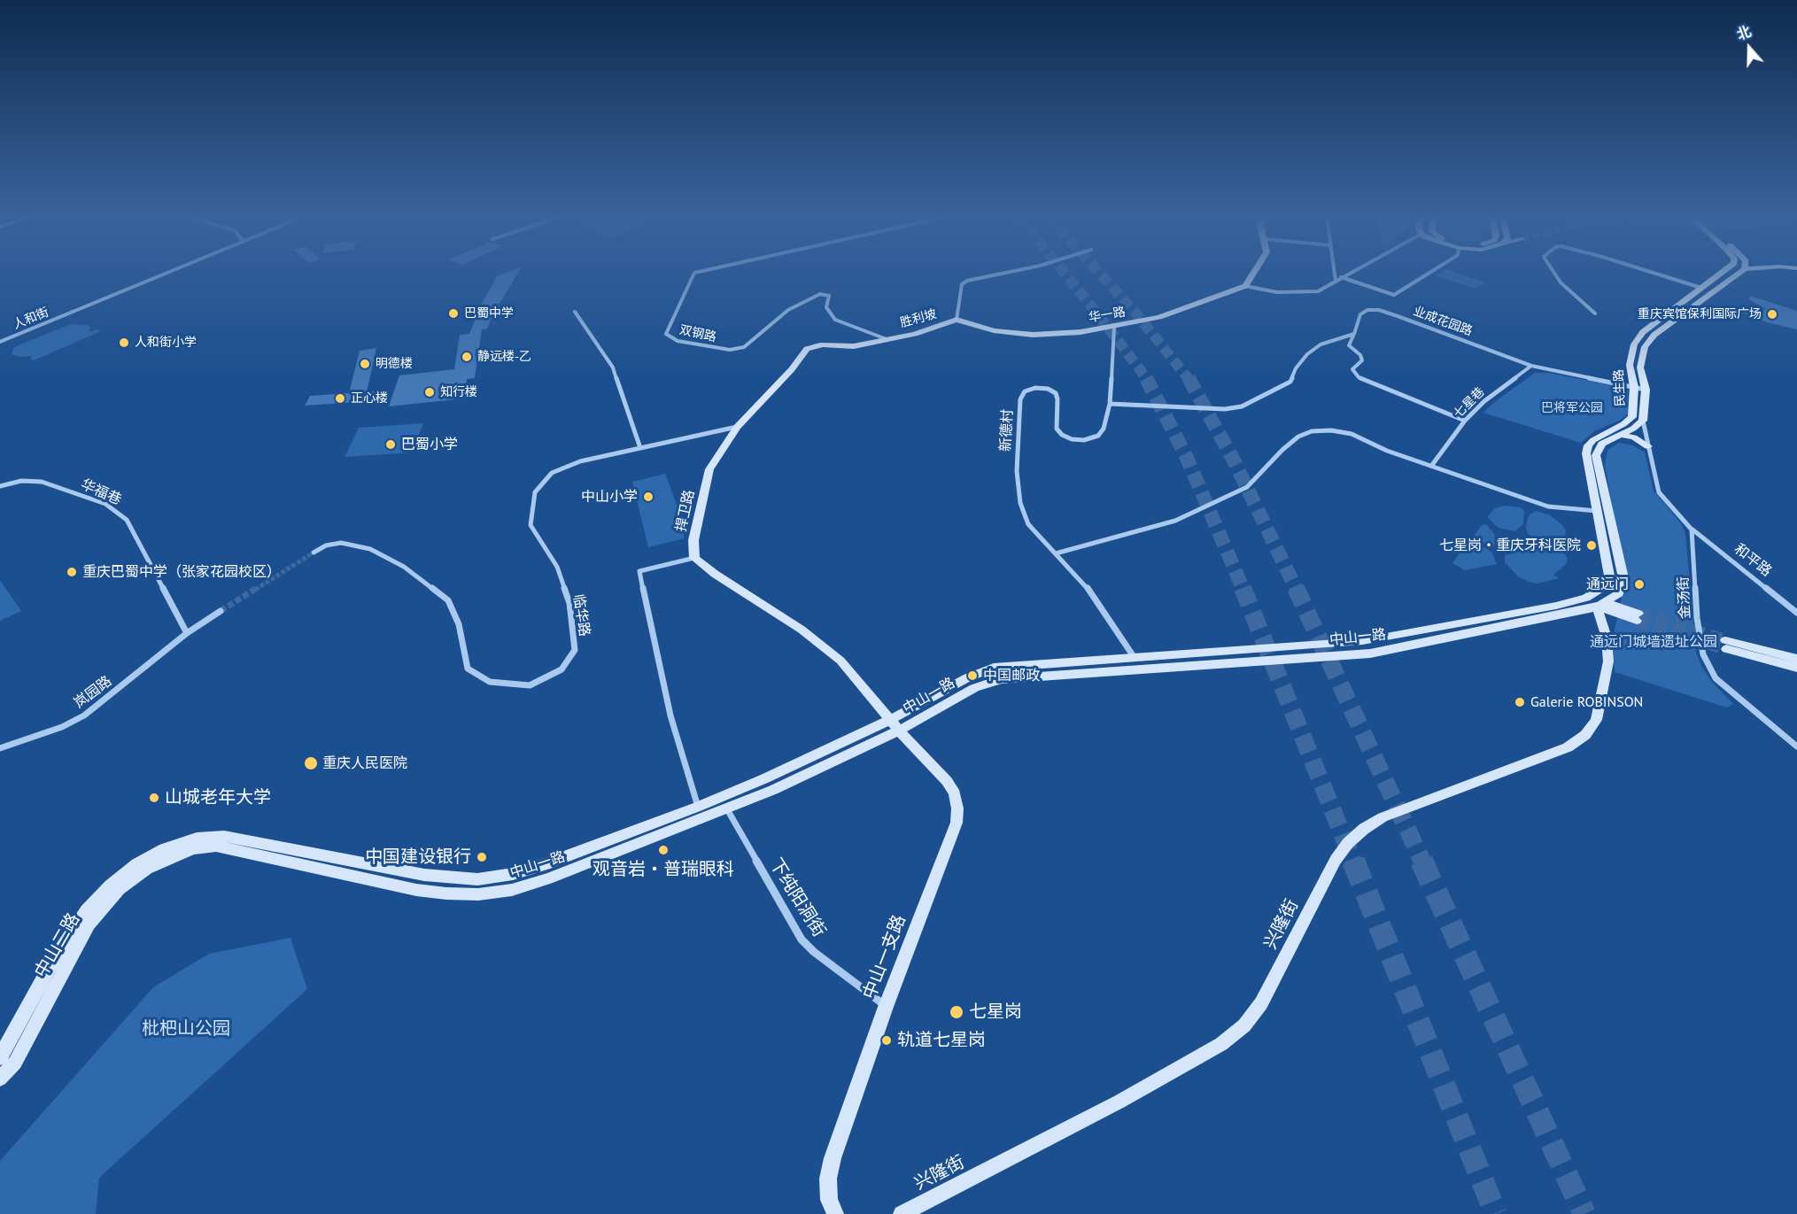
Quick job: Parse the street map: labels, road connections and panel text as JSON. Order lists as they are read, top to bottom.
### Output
{
  "streets": {
    "main road": [
      "华一路",
      "胜利坡",
      "民生路",
      "捍卫路",
      "中山一路",
      "兴隆街",
      "中山二路",
      "中山一支路"
    ],
    "street": [
      "人和街",
      "业成花园路",
      "双钢路",
      "七星巷",
      "新德村",
      "华福巷",
      "和平路",
      "金汤街",
      "临华路",
      "岚园路",
      "下纯阳洞街"
    ]
  },
  "crossings": [
    ["华一路", "胜利坡"],
    ["华一路", "新德村"],
    ["胜利坡", "双钢路"],
    ["胜利坡", "捍卫路"],
    ["业成花园路", "民生路"],
    ["业成花园路", "七星巷"],
    ["双钢路", "捍卫路"],
    ["民生路", "中山一路"],
    ["新德村", "中山一路"],
    ["华福巷", "岚园路"],
    ["捍卫路", "临华路"],
    ["和平路", "金汤街"],
    ["中山一路", "下纯阳洞街"],
    ["中山一路", "兴隆街"],
    ["中山一路", "中山二路"],
    ["中山一路", "中山一支路"],
    ["下纯阳洞街", "中山一支路"]
  ],
  "parks": ["巴将军公园", "通远门城墙遗址公园", "枇杷山公园"],
  "places": [
    "巴蜀中学",
    "重庆宾馆保利国际广场",
    "人和街小学",
    "静远楼-乙",
    "明德楼",
    "知行楼",
    "正心楼",
    "巴蜀小学",
    "中山小学",
    "七星岗‧重庆牙科医院",
    "重庆巴蜀中学（张家花园校区）",
    "通远门",
    "中国邮政",
    "Galerie ROBINSON",
    "重庆人民医院",
    "山城老年大学",
    "观音岩‧普瑞眼科",
    "中国建设银行",
    "七星岗",
    "轨道七星岗"
  ],
  "north": "top"
}
